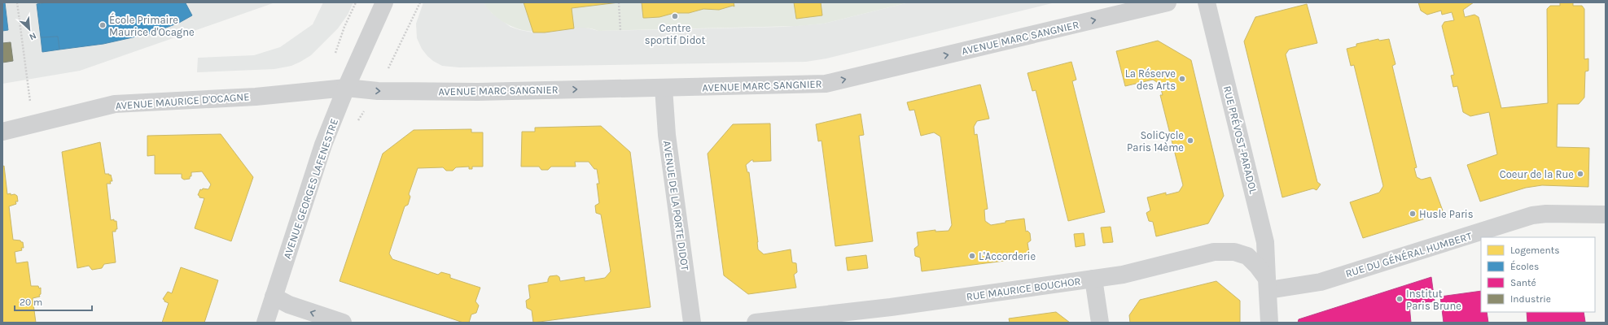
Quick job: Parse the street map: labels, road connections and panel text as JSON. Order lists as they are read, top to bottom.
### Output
{
  "streets": {
    "street": [
      "AVENUE MARC SANGNIER",
      "AVENUE MAURICE D'OCAGNE",
      "RUE PRÉVOST-PARADOL",
      "AVENUE GEORGES LAFENESTRE",
      "AVENUE DE LA PORTE DIDOT",
      "RUE DU GÉNÉRAL HUMBERT",
      "RUE MAURICE BOUCHOR"
    ]
  },
  "crossings": [
    ["AVENUE MARC SANGNIER", "AVENUE MAURICE D'OCAGNE"],
    ["AVENUE MARC SANGNIER", "AVENUE GEORGES LAFENESTRE"],
    ["AVENUE MARC SANGNIER", "AVENUE DE LA PORTE DIDOT"],
    ["AVENUE MAURICE D'OCAGNE", "AVENUE GEORGES LAFENESTRE"],
    ["RUE PRÉVOST-PARADOL", "RUE DU GÉNÉRAL HUMBERT"],
    ["RUE PRÉVOST-PARADOL", "RUE MAURICE BOUCHOR"],
    ["RUE DU GÉNÉRAL HUMBERT", "RUE MAURICE BOUCHOR"]
  ],
  "one_way": ["AVENUE MARC SANGNIER"],
  "places": [
    "Centre sportif Didot",
    "École Primaire Maurice d'Ocagne",
    "La Réserve des Arts",
    "SoliCycle Paris 14ème",
    "Coeur de la Rue",
    "Husle Paris",
    "L'Accorderie",
    "Institut Paris Brune"
  ],
  "legend": [
    "Logements",
    "Écoles",
    "Santé",
    "Industrie"
  ],
  "scale_bar": "20 m",
  "north": "bottom right"
}
